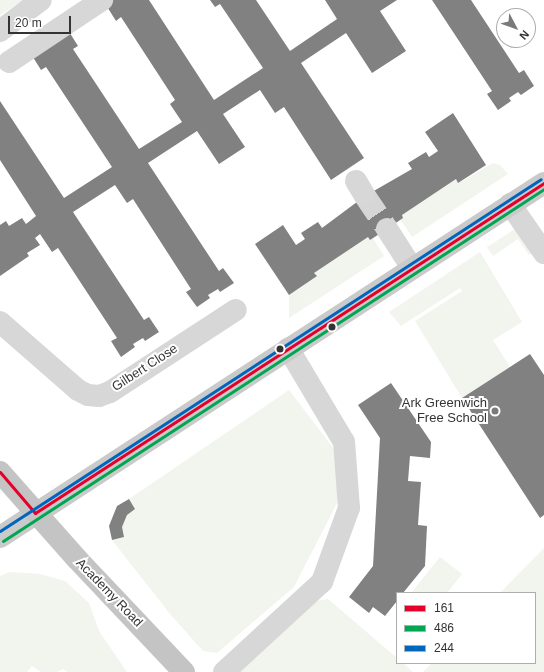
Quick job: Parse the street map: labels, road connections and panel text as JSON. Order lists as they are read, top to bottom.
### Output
{
  "streets": {
    "highway": ["Academy Road"],
    "street": ["Gilbert Close"]
  },
  "places": ["Ark Greenwich Free School"],
  "lines": ["transit line 244", "transit line 161", "transit line 486"],
  "legend": ["161", "486", "244"],
  "scale_bar": "20 m",
  "north": "bottom right"
}
